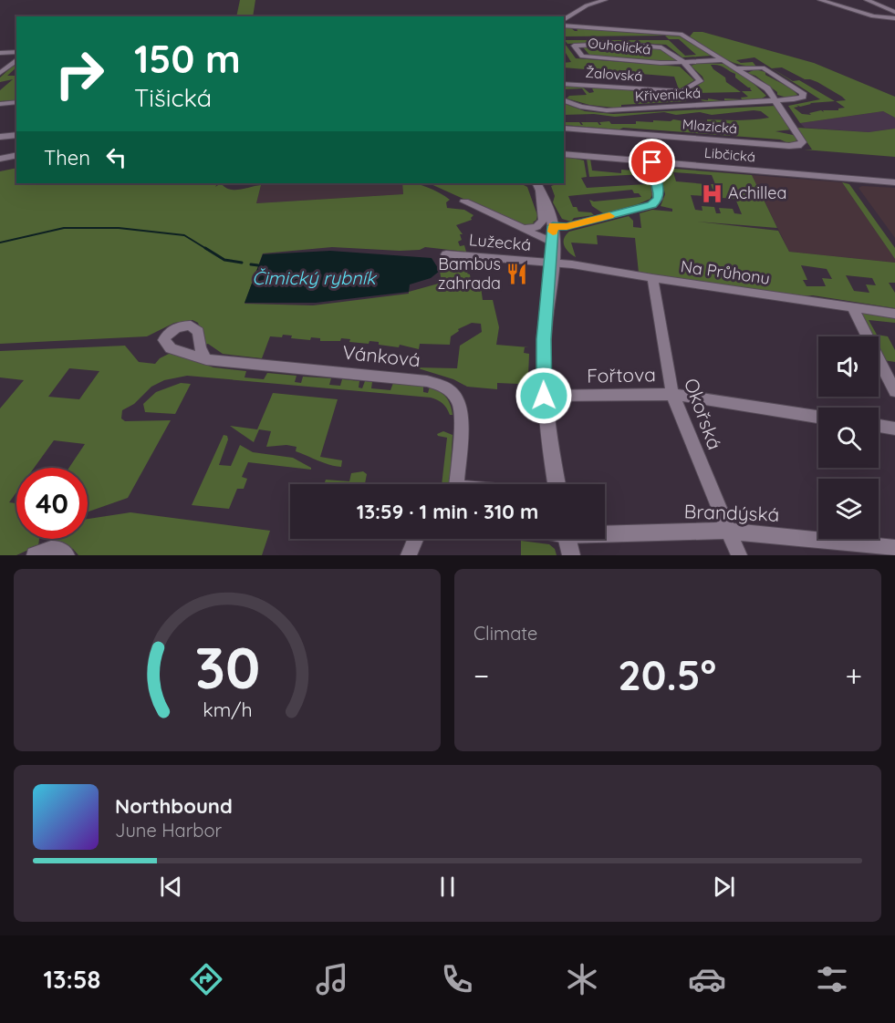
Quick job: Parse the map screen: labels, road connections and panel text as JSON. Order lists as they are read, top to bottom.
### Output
{
  "streets": {
    "street": [
      "Ouholická",
      "Žalovská",
      "Křivenická",
      "Mlazická",
      "Libčická",
      "Lužecká",
      "Na Průhonu",
      "Vánková",
      "Fořtova",
      "Okořská",
      "Brandýská"
    ]
  },
  "crossings": [
    ["Křivenická", "Mlazická"],
    ["Lužecká", "Na Průhonu"],
    ["Na Průhonu", "Okořská"],
    ["Fořtova", "Okořská"],
    ["Okořská", "Brandýská"]
  ],
  "water": ["Čimický rybník"],
  "places": {
    "hospital": ["Achillea"],
    "restaurant": ["Bambus zahrada"]
  },
  "page": {
    "turn": ["150 m", "Tišická"],
    "then": "Then",
    "limit": "40",
    "trip": "13:59 · 1 min · 310 m",
    "tile": "Climate",
    "heat": ["−", "20.5°", "+"],
    "song": ["Northbound", "June Harbor"],
    "tabs": "13:58",
    "gauge": ["30", "km/h"]
  }
}
